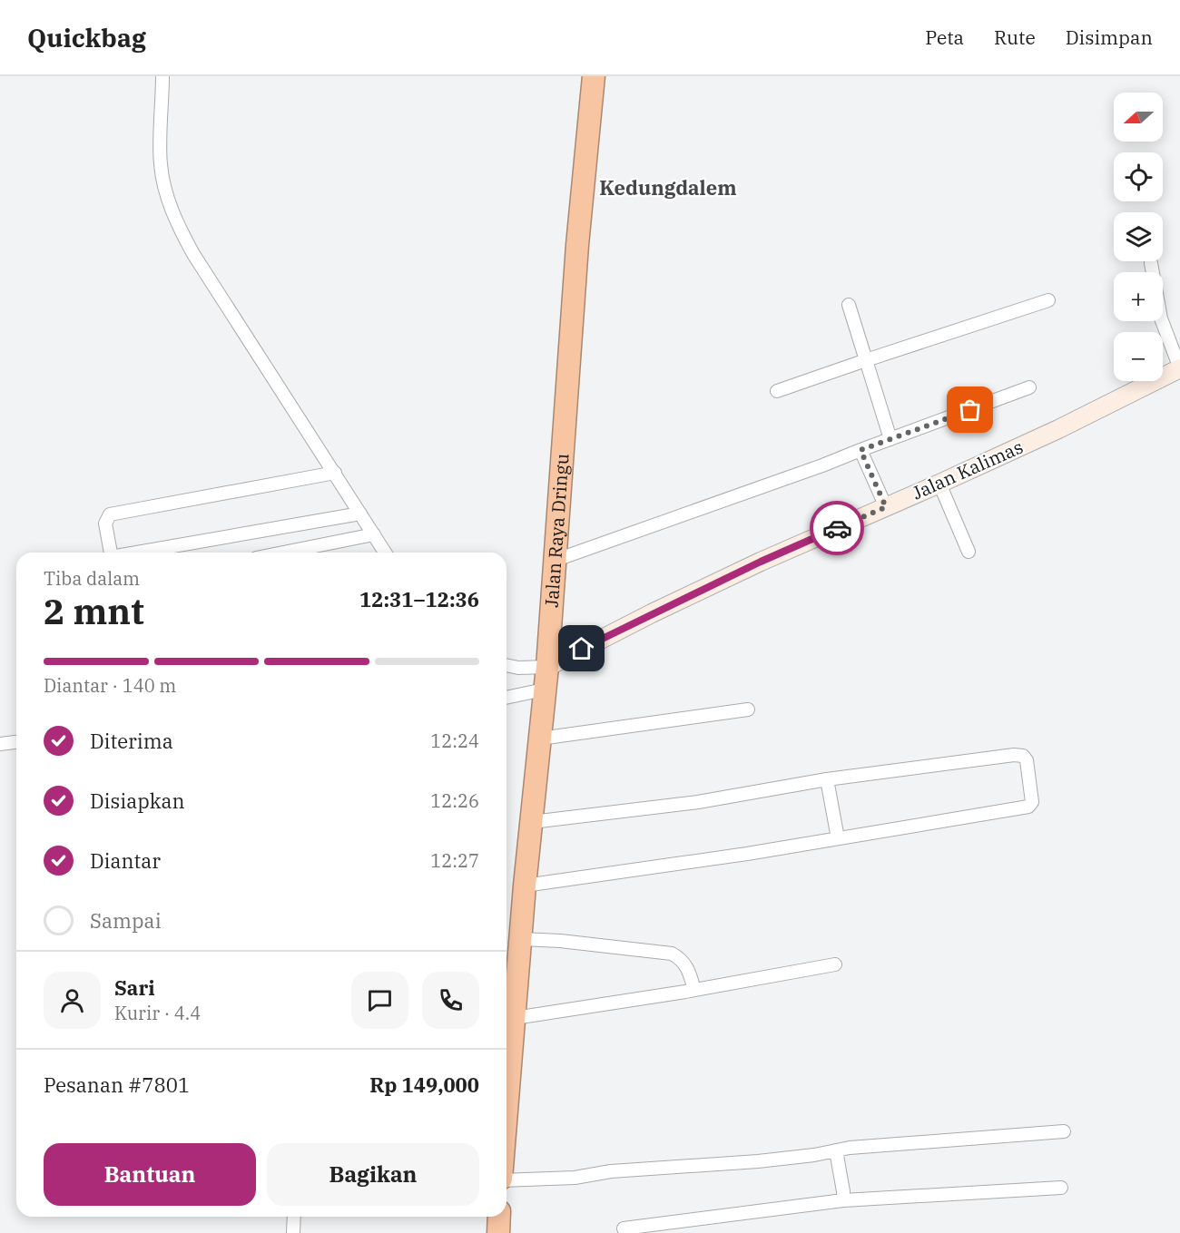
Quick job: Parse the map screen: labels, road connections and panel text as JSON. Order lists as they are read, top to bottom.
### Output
{
  "streets": {
    "highway": ["Jalan Raya Dringu"],
    "street": ["Jalan Kalimas"]
  },
  "crossings": [
    ["Jalan Kalimas", "Jalan Raya Dringu"]
  ],
  "districts": ["Kedungdalem"],
  "north": "left",
  "page": {
    "header": "Quickbag",
    "nav": ["Peta", "Rute", "Disimpan"],
    "map_buttons": ["+", "−"],
    "heading": ["2 mnt", "Tiba dalam", "12:31–12:36"],
    "panel": [
      "Sari",
      "Kurir · 4.4",
      "Pesanan #7801",
      "Rp 149,000"
    ],
    "bar": "Diantar · 140 m",
    "list": [
      ["Diterima", "12:24"],
      ["Disiapkan", "12:26"],
      ["Diantar", "12:27"],
      "Sampai"
    ],
    "buttons": ["Bantuan", "Bagikan"]
  }
}
